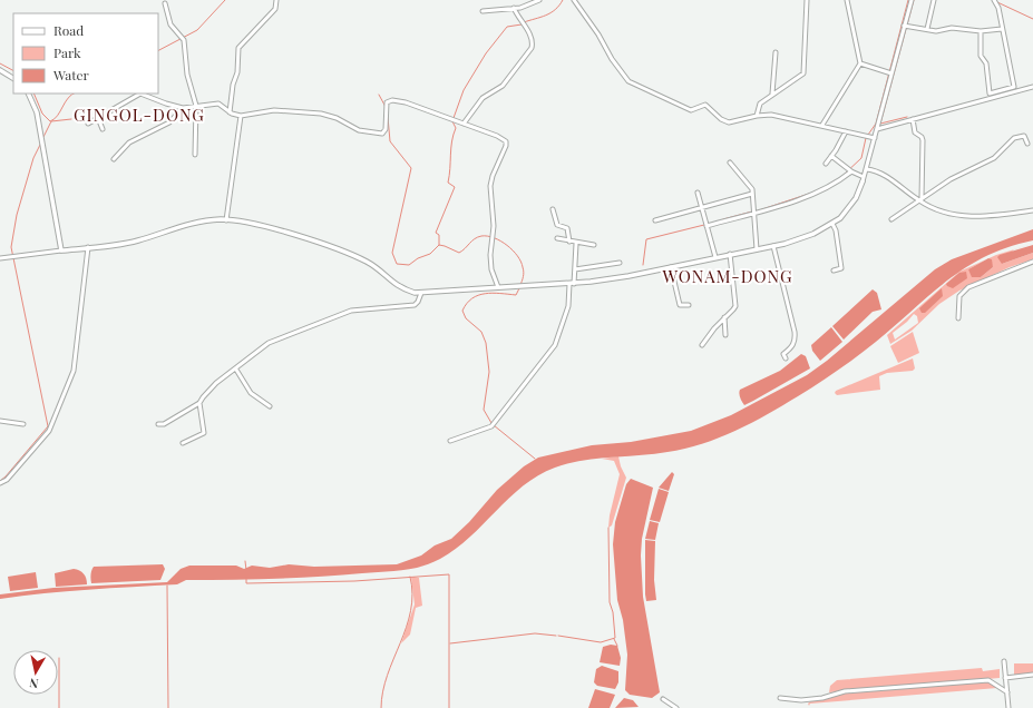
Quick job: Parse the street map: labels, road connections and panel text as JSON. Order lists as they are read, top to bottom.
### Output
{
  "districts": ["GINGOL-DONG", "WONAM-DONG"],
  "legend": ["Road", "Park", "Water"],
  "north": "bottom"
}
